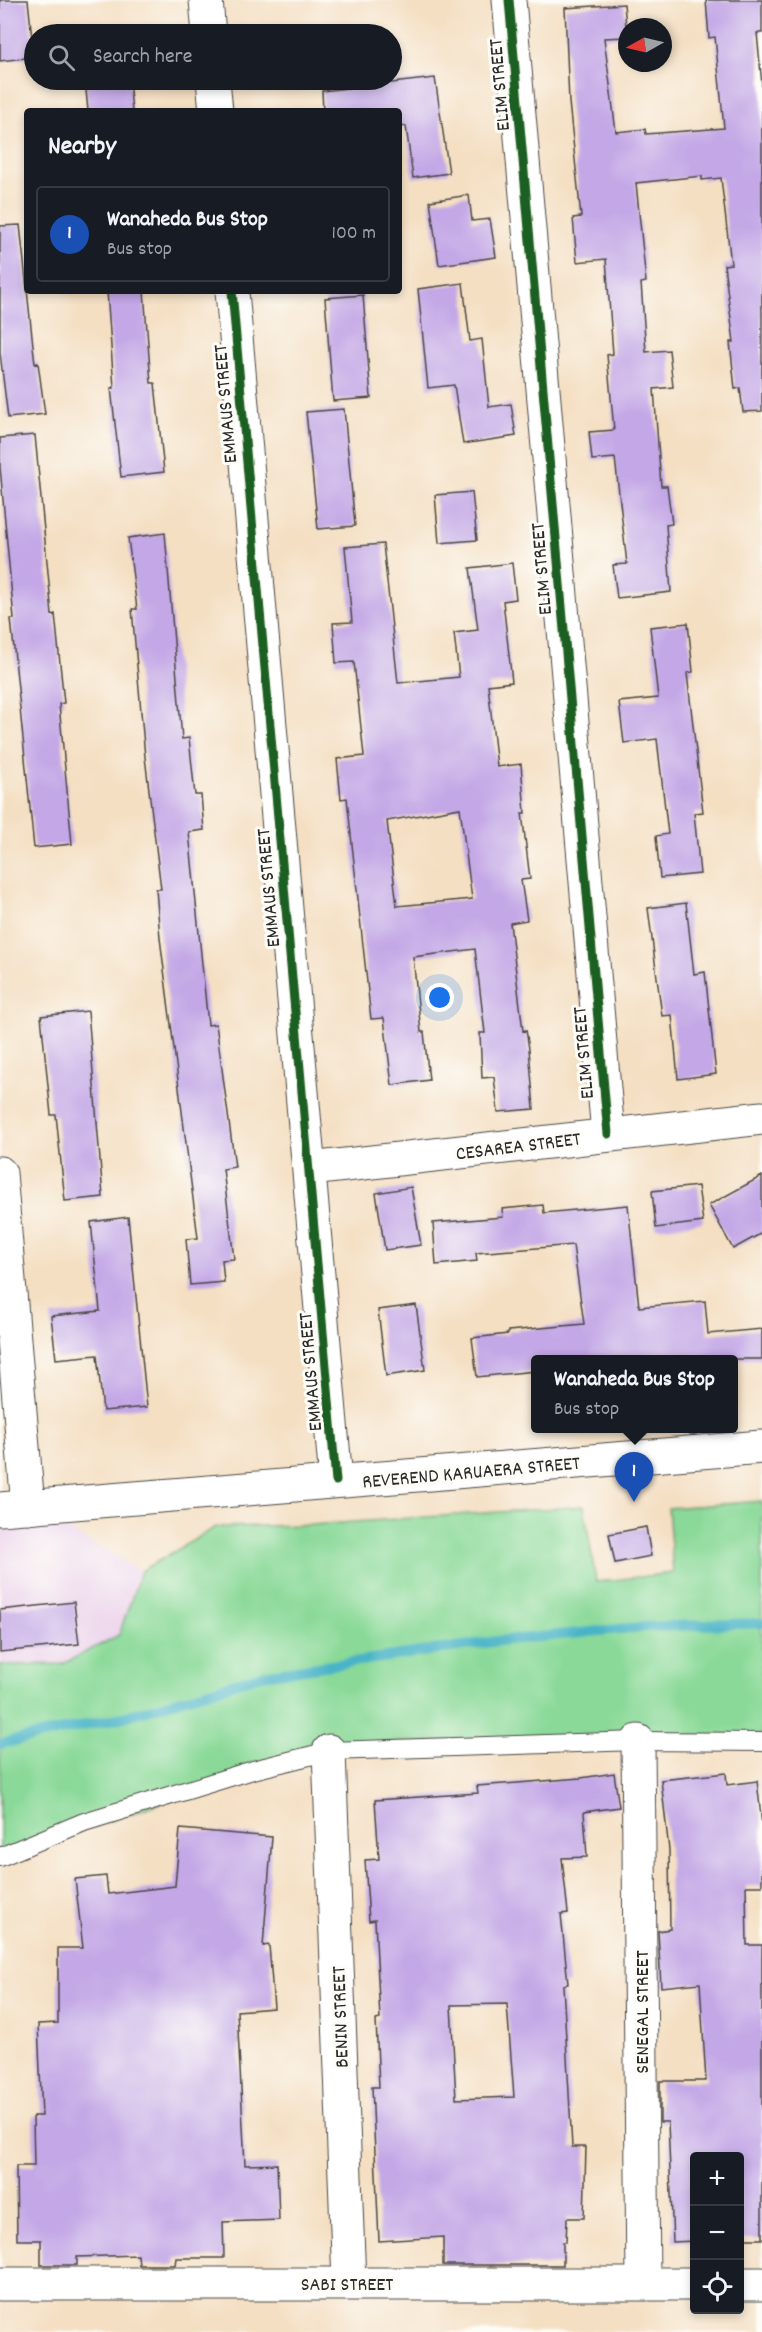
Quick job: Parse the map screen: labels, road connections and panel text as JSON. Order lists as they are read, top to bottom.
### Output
{
  "streets": {
    "street": [
      "ELIM STREET",
      "EMMAUS STREET",
      "CESAREA STREET",
      "REVEREND KARUAERA STREET",
      "SENEGAL STREET",
      "BENIN STREET",
      "SABI STREET"
    ]
  },
  "crossings": [
    ["ELIM STREET", "CESAREA STREET"],
    ["EMMAUS STREET", "CESAREA STREET"],
    ["EMMAUS STREET", "REVEREND KARUAERA STREET"],
    ["SENEGAL STREET", "SABI STREET"],
    ["BENIN STREET", "SABI STREET"]
  ],
  "north": "left",
  "page": {
    "search": "Search here",
    "heading": "Nearby",
    "list": [
      {
        "mark": "1",
        "name": "Wanaheda Bus Stop",
        "note": "Bus stop",
        "value": "100 m"
      }
    ],
    "popup": ["Wanaheda Bus Stop", "Bus stop"],
    "pins": "1",
    "map_buttons": ["+", "−"]
  }
}
